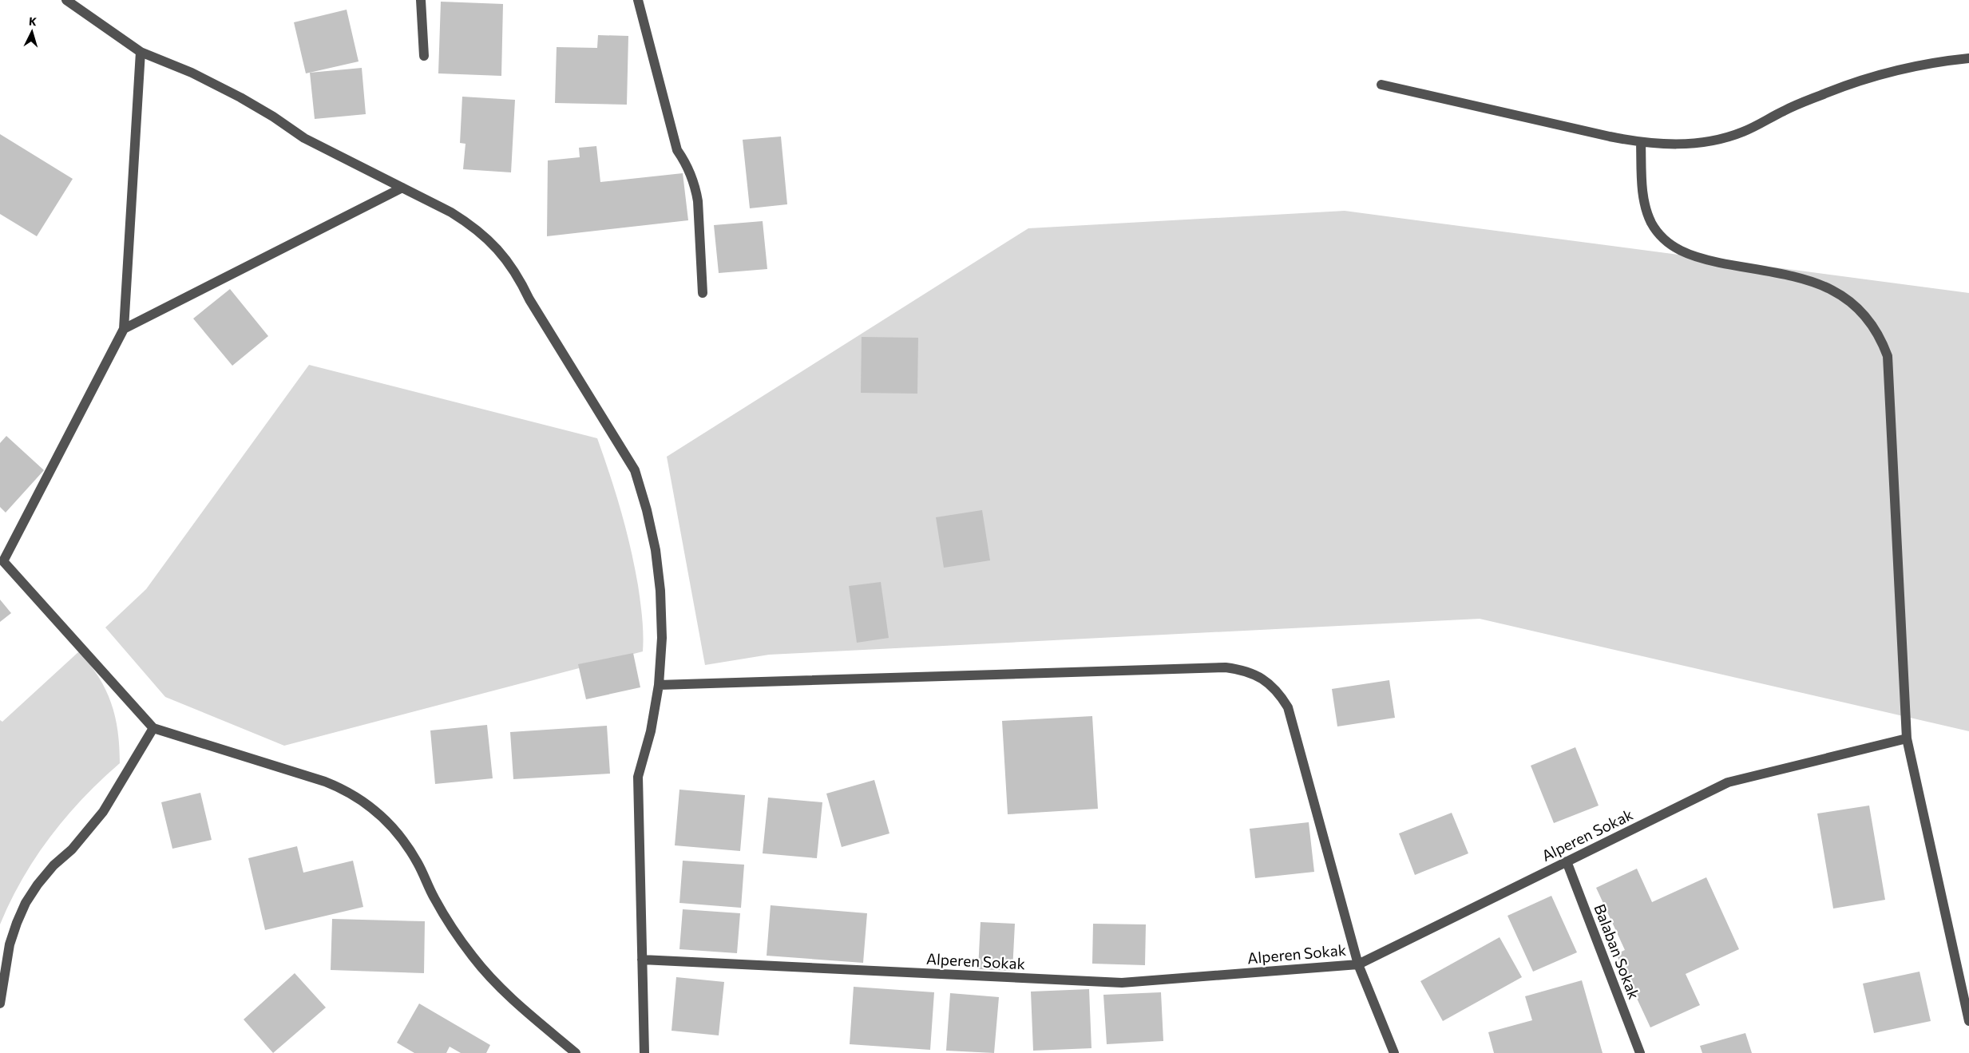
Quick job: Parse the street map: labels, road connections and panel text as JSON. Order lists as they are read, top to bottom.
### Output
{
  "streets": {
    "street": ["Alperen Sokak", "Balaban Sokak"]
  },
  "crossings": [
    ["Alperen Sokak", "Balaban Sokak"]
  ],
  "north": "top"
}
